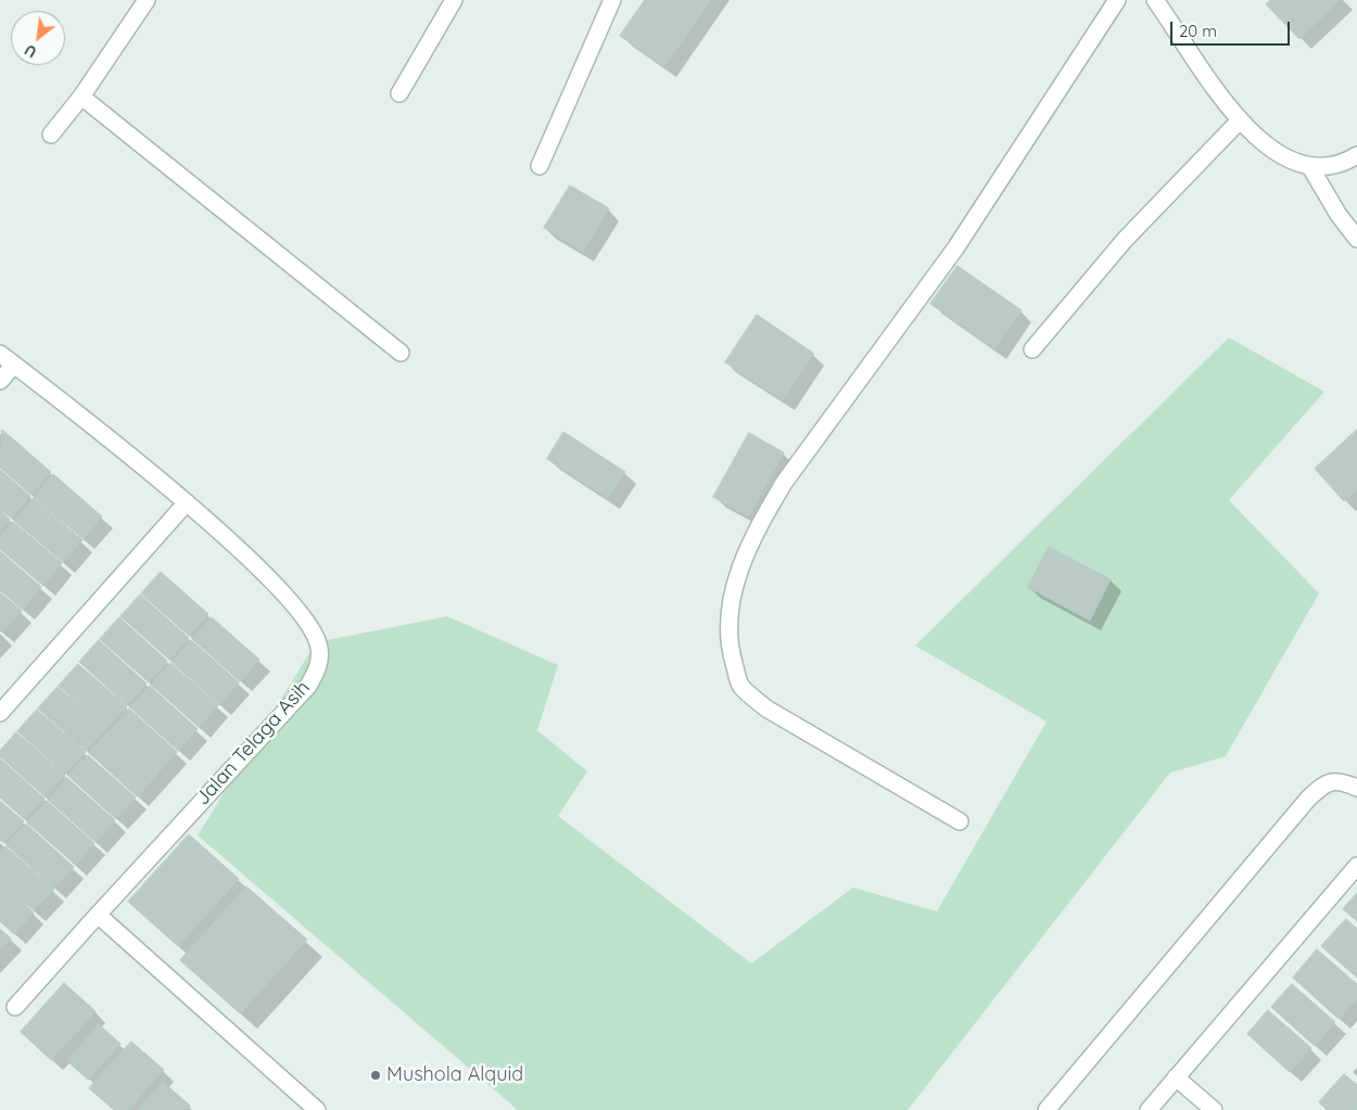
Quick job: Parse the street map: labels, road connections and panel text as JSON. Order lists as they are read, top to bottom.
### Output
{
  "streets": {
    "street": ["Jalan Telaga Asih"]
  },
  "places": ["Mushola Alquid"],
  "scale_bar": "20 m",
  "north": "bottom left"
}
